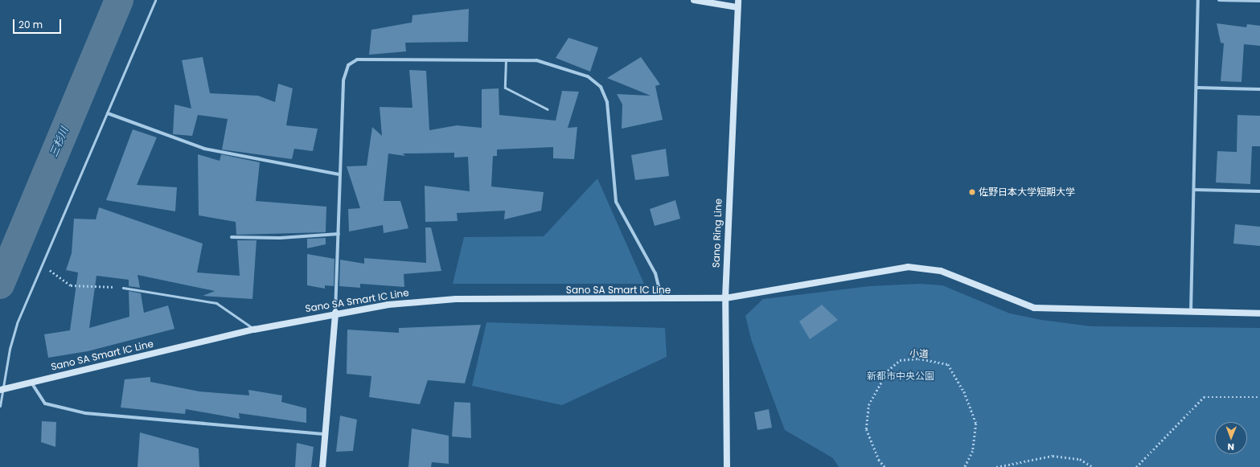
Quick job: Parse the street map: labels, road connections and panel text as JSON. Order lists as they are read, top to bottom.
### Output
{
  "streets": {
    "main road": ["Sano Ring Line", "Sano SA Smart IC Line"],
    "path": ["小道"]
  },
  "crossings": [
    ["Sano Ring Line", "Sano SA Smart IC Line"]
  ],
  "water": ["三杉川"],
  "parks": ["新都市中央公園"],
  "places": ["佐野日本大学短期大学"],
  "scale_bar": "20 m",
  "north": "bottom"
}
